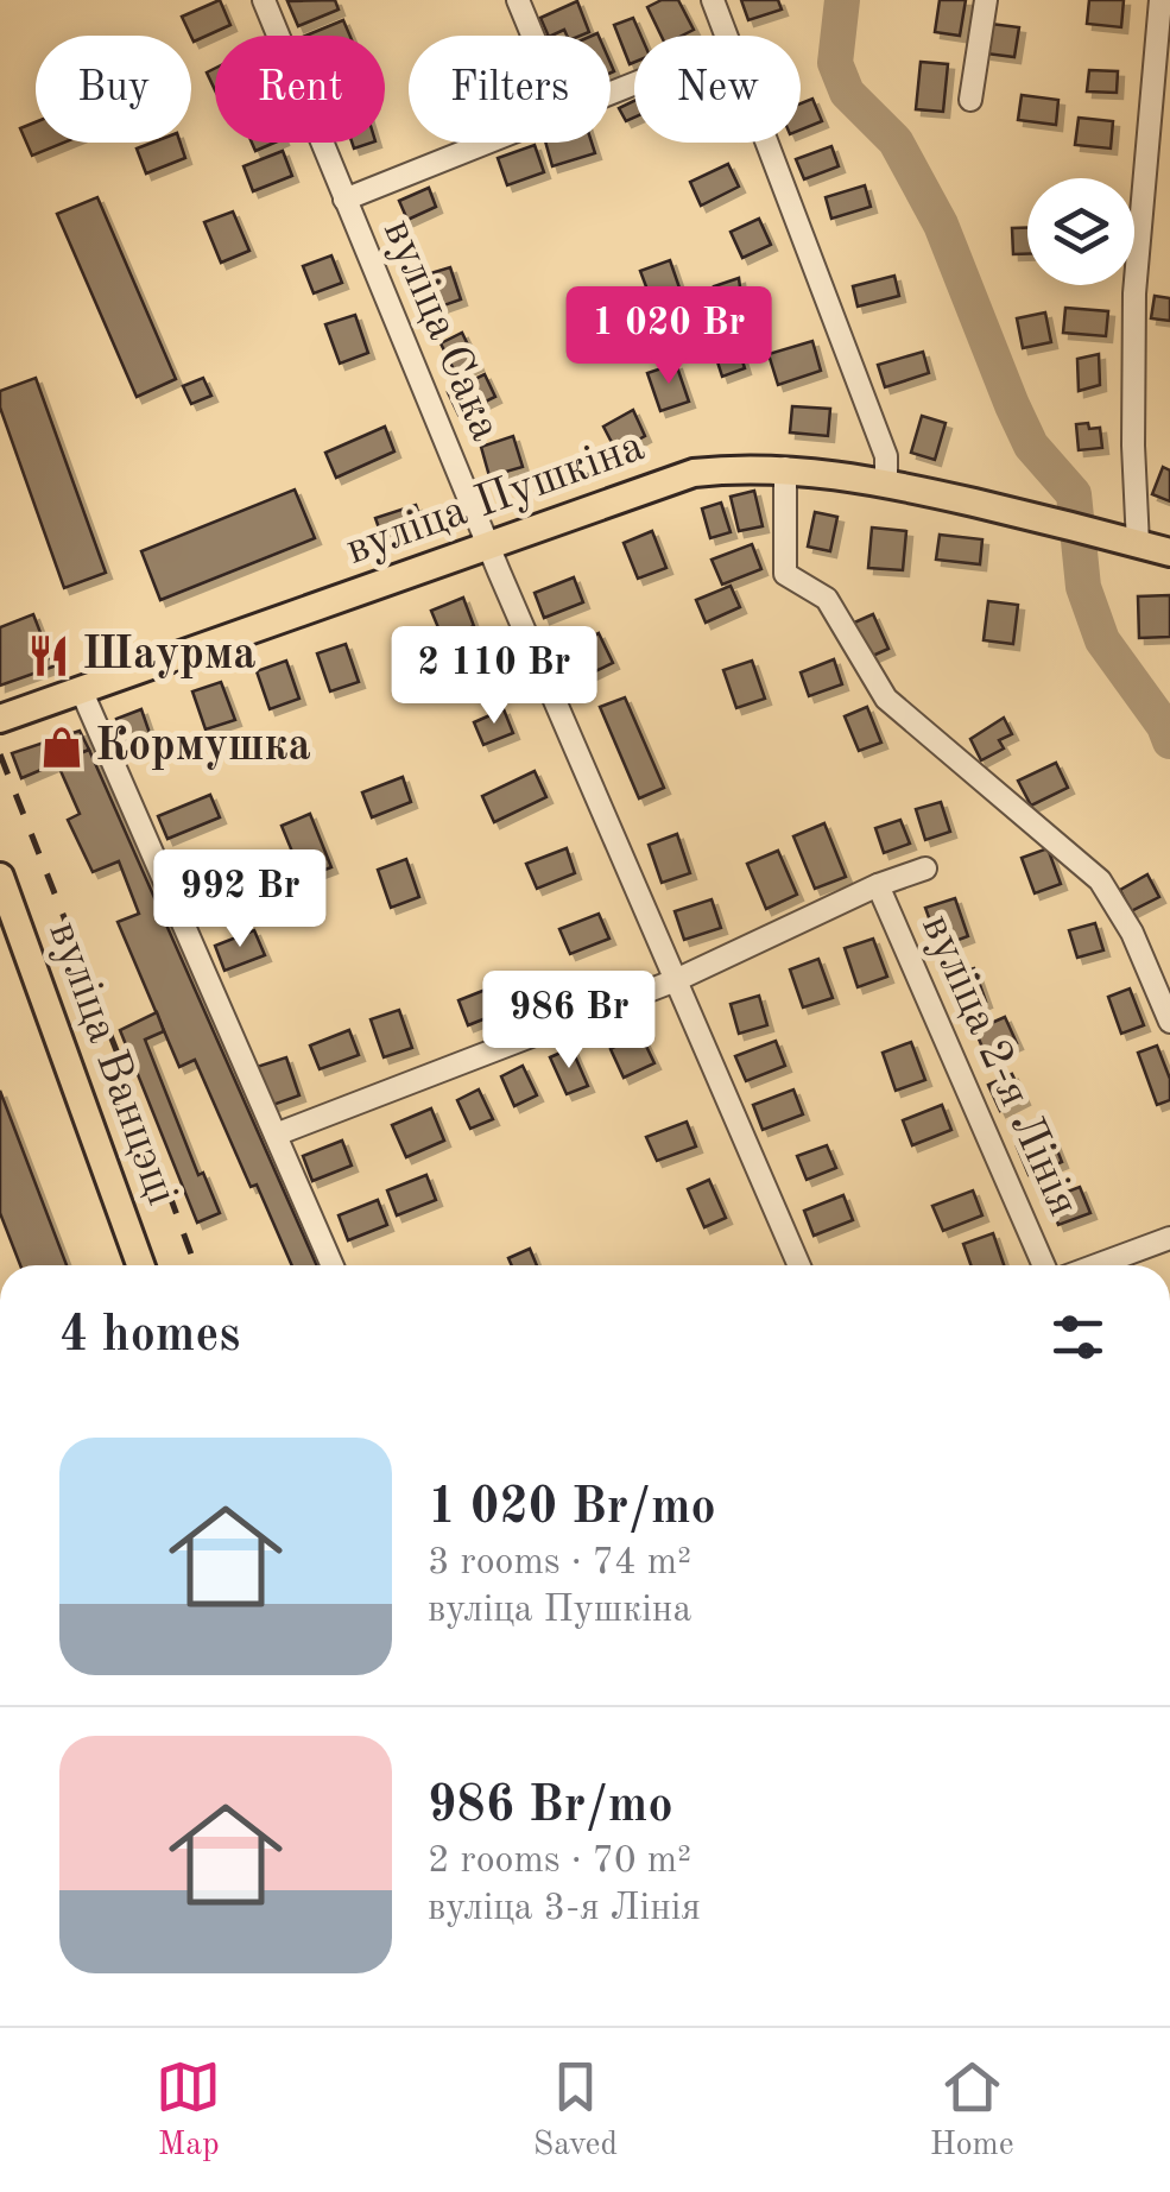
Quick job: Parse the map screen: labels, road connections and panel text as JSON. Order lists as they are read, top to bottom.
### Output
{
  "streets": {
    "main road": ["вуліца Пушкіна", "вуліца Ванцэці"],
    "street": ["вуліца Сака", "вуліца 2-я Лінія"]
  },
  "crossings": [
    ["вуліца Сака", "вуліца Пушкіна"]
  ],
  "places": {
    "restaurant": ["Шаурма"],
    "shop": ["Кормушка"]
  },
  "page": {
    "chip": [
      "Buy",
      "Rent",
      "Filters",
      "New"
    ],
    "price": [
      "1 020 Br",
      "2 110 Br",
      "992 Br",
      "986 Br"
    ],
    "heading": "4 homes",
    "list": [
      {
        "name": "1 020 Br/mo",
        "note": "3 rooms · 74 m² · вуліца Пушкіна"
      },
      {
        "name": "986 Br/mo",
        "note": "2 rooms · 70 m² · вуліца 3-я Лінія"
      }
    ],
    "tabs": ["Map", "Saved", "Home"]
  }
}
